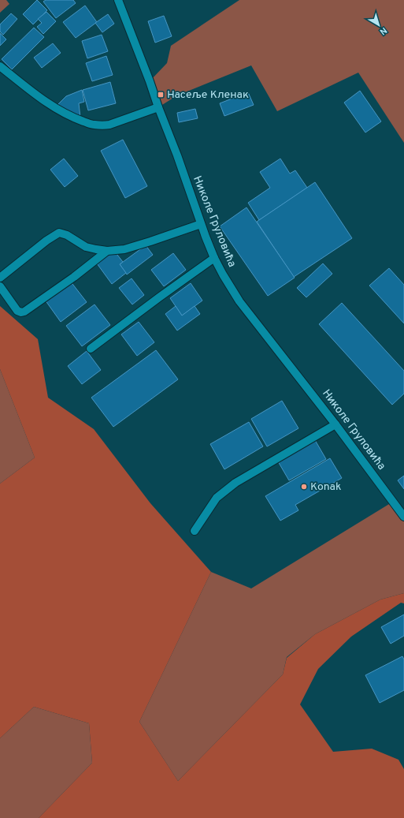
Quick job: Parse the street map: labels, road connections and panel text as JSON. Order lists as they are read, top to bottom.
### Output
{
  "streets": {
    "street": ["Николе Груловића"]
  },
  "places": {
    "transit": ["Насеље Кленак"],
    "other": ["Konak"]
  },
  "north": "bottom right"
}
